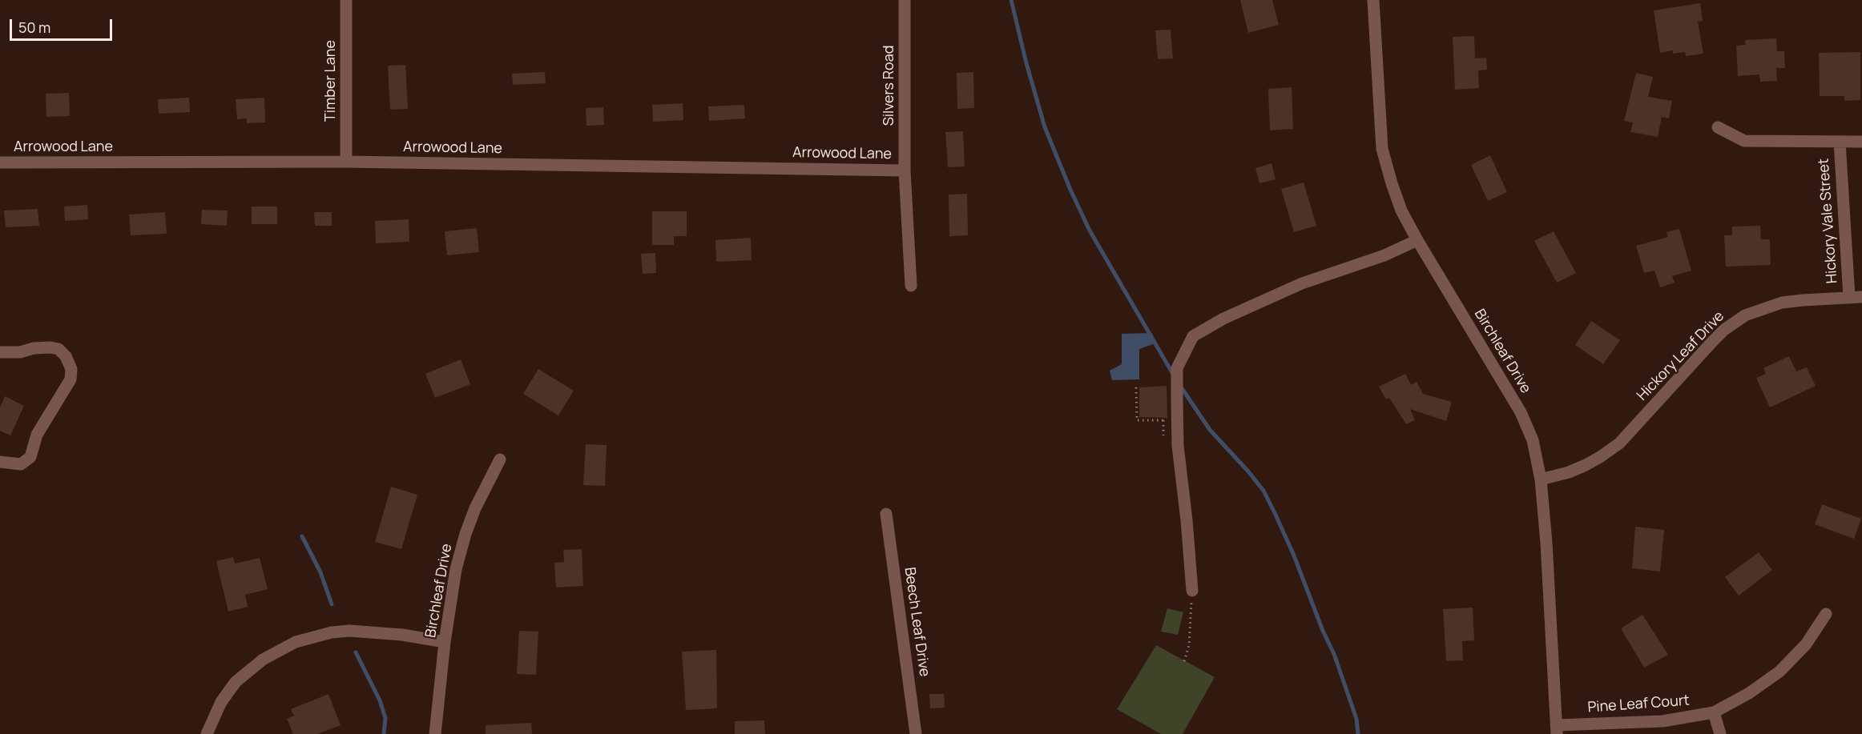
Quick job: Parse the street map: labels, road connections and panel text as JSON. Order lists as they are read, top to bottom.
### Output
{
  "streets": {
    "street": [
      "Timber Lane",
      "Silvers Road",
      "Arrowood Lane",
      "Hickory Vale Street",
      "Birchleaf Drive",
      "Hickory Leaf Drive",
      "Beech Leaf Drive",
      "Pine Leaf Court"
    ]
  },
  "crossings": [
    ["Timber Lane", "Arrowood Lane"],
    ["Silvers Road", "Arrowood Lane"],
    ["Hickory Vale Street", "Hickory Leaf Drive"],
    ["Birchleaf Drive", "Hickory Leaf Drive"],
    ["Birchleaf Drive", "Pine Leaf Court"]
  ],
  "scale_bar": "50 m"
}
